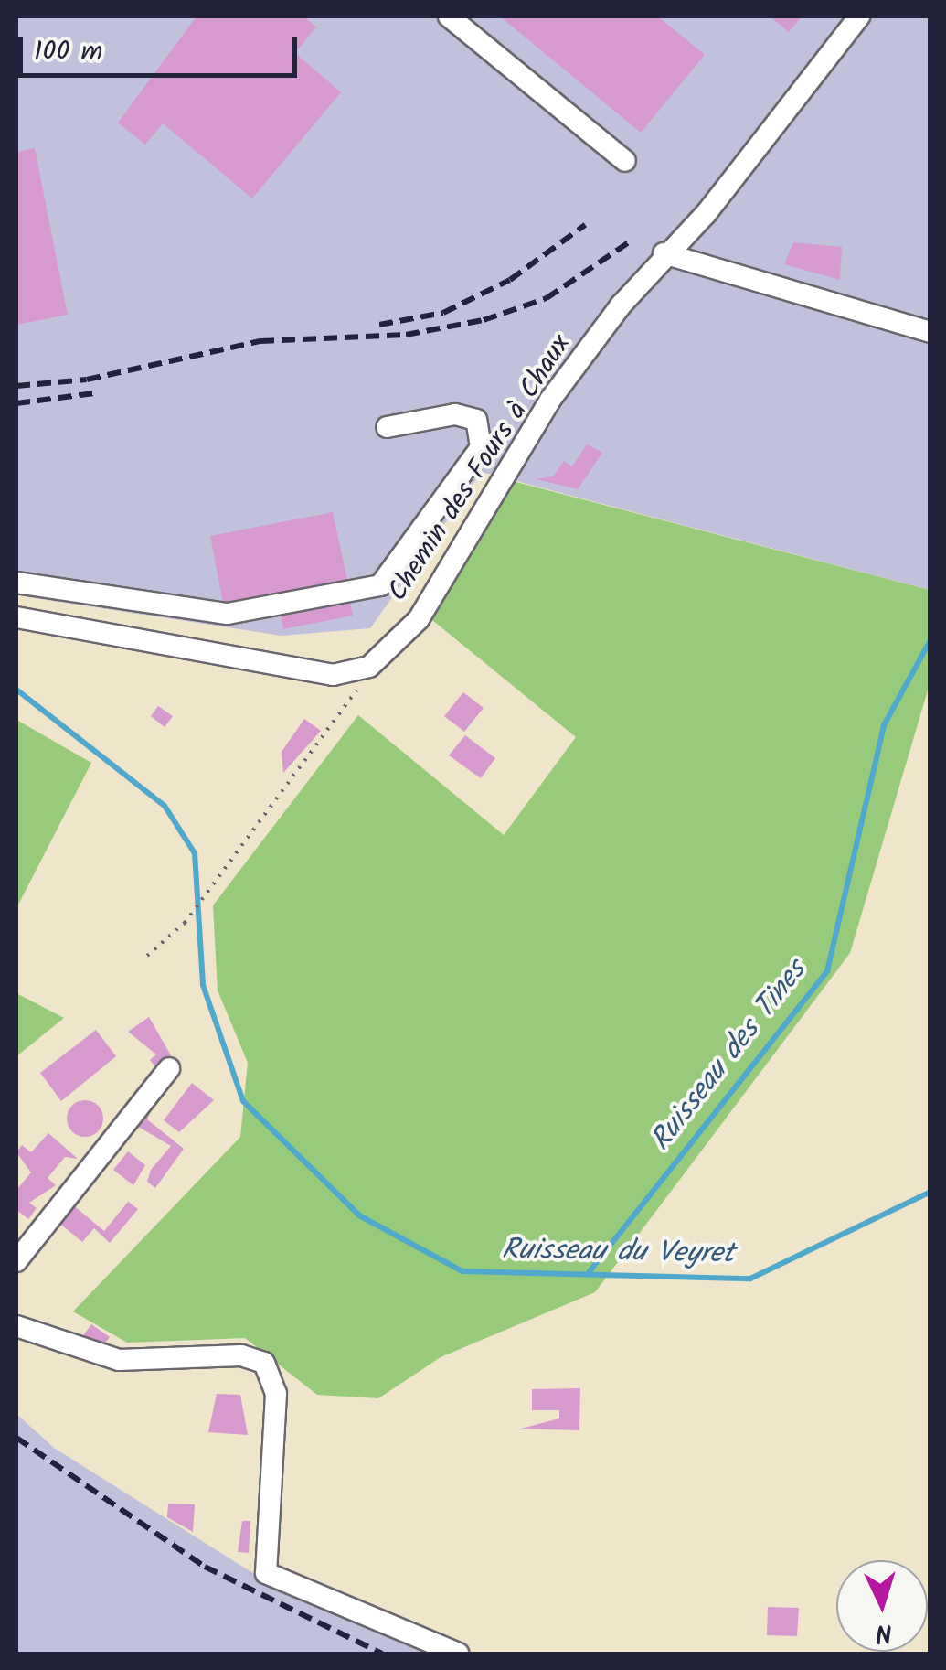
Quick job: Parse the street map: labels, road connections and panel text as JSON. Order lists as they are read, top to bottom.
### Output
{
  "streets": {
    "street": ["Chemin des Fours à Chaux"]
  },
  "water": ["Ruisseau des Tines", "Ruisseau du Veyret"],
  "scale_bar": "100 m",
  "north": "bottom"
}
